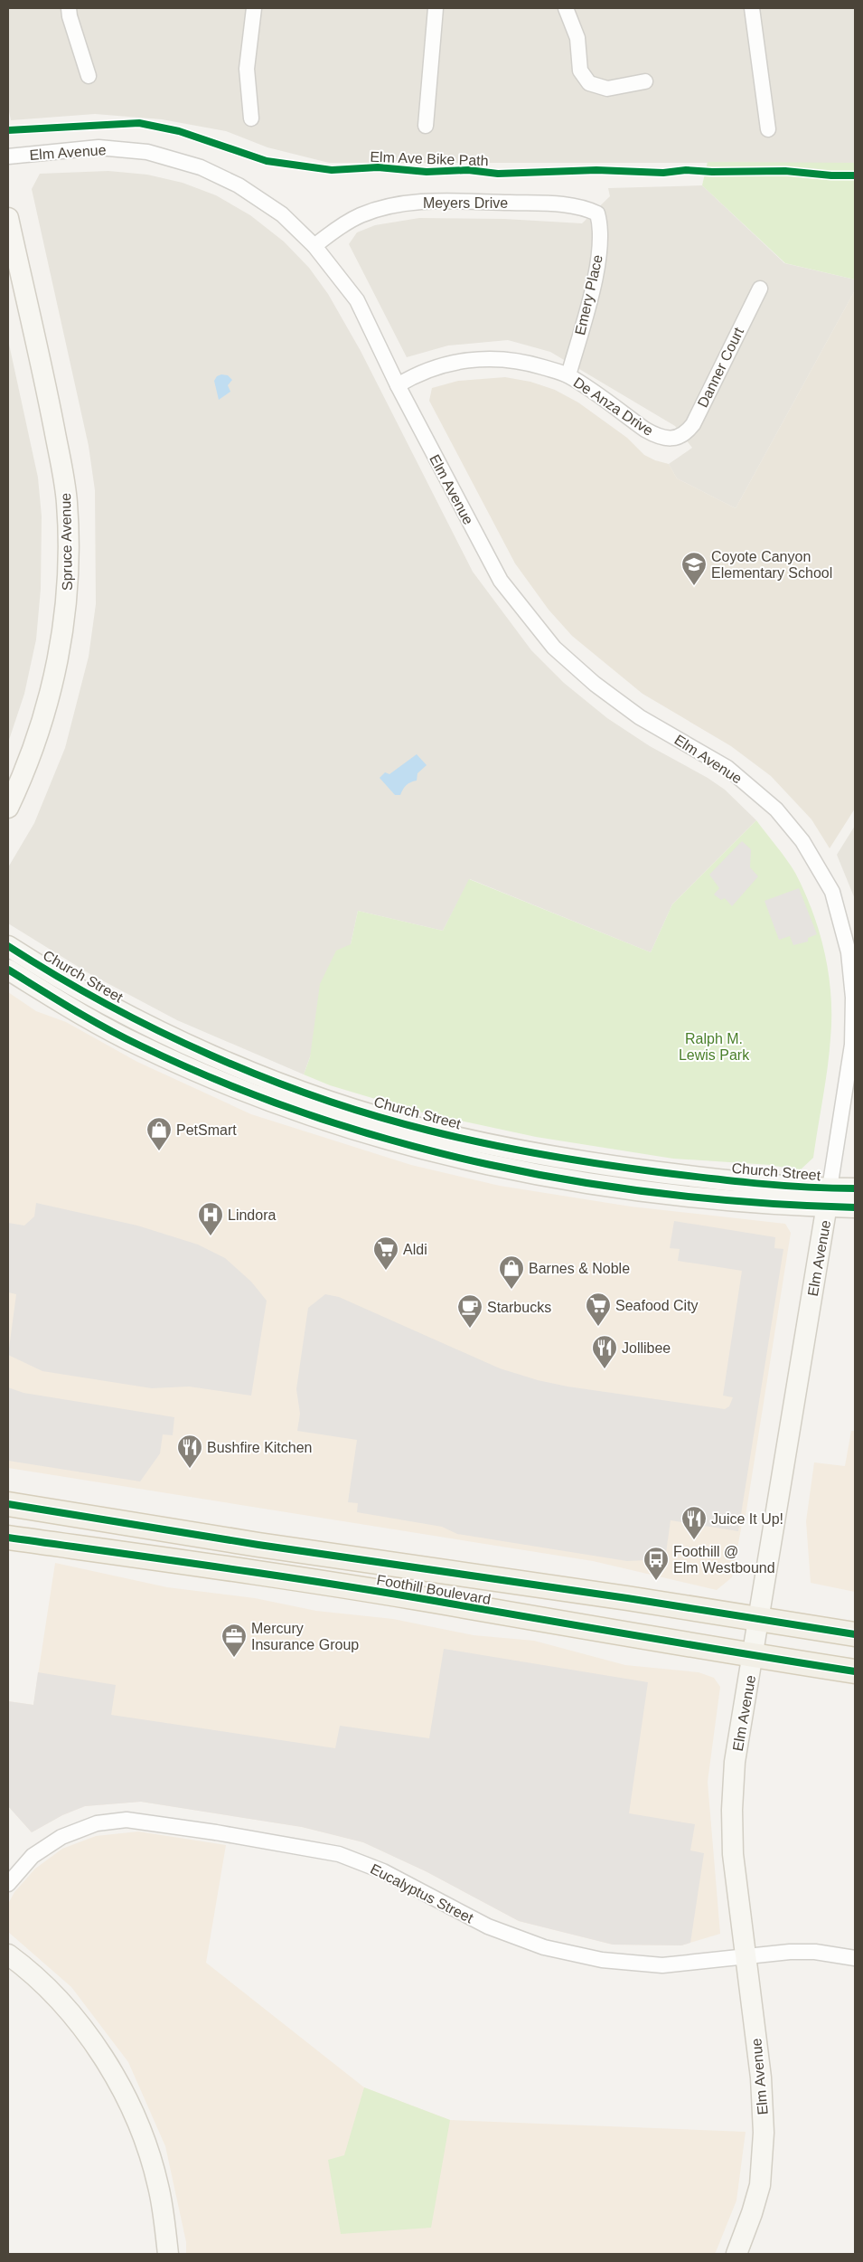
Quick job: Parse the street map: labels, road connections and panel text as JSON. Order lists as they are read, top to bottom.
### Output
{
  "streets": {
    "main road": ["Foothill Boulevard"],
    "street": [
      "Elm Avenue",
      "Meyers Drive",
      "Emery Place",
      "Danner Court",
      "De Anza Drive",
      "Spruce Avenue",
      "Church Street",
      "Eucalyptus Street"
    ],
    "cycle path": ["Elm Ave Bike Path"]
  },
  "crossings": [
    ["Elm Avenue", "Meyers Drive"],
    ["Elm Avenue", "De Anza Drive"],
    ["Elm Avenue", "Church Street"],
    ["Elm Avenue", "Foothill Boulevard"],
    ["Elm Avenue", "Eucalyptus Street"],
    ["Meyers Drive", "Emery Place"],
    ["Emery Place", "De Anza Drive"],
    ["Danner Court", "De Anza Drive"]
  ],
  "parks": ["Ralph M. Lewis Park"],
  "places": {
    "school or university": ["Coyote Canyon Elementary School"],
    "shop": ["PetSmart", "Barnes & Noble"],
    "hospital": ["Lindora"],
    "supermarket": ["Aldi", "Seafood City"],
    "cafe": ["Starbucks"],
    "restaurant": ["Jollibee", "Bushfire Kitchen", "Juice It Up!"],
    "bus stop": ["Foothill @ Elm Westbound"],
    "office": ["Mercury Insurance Group"]
  }
}
